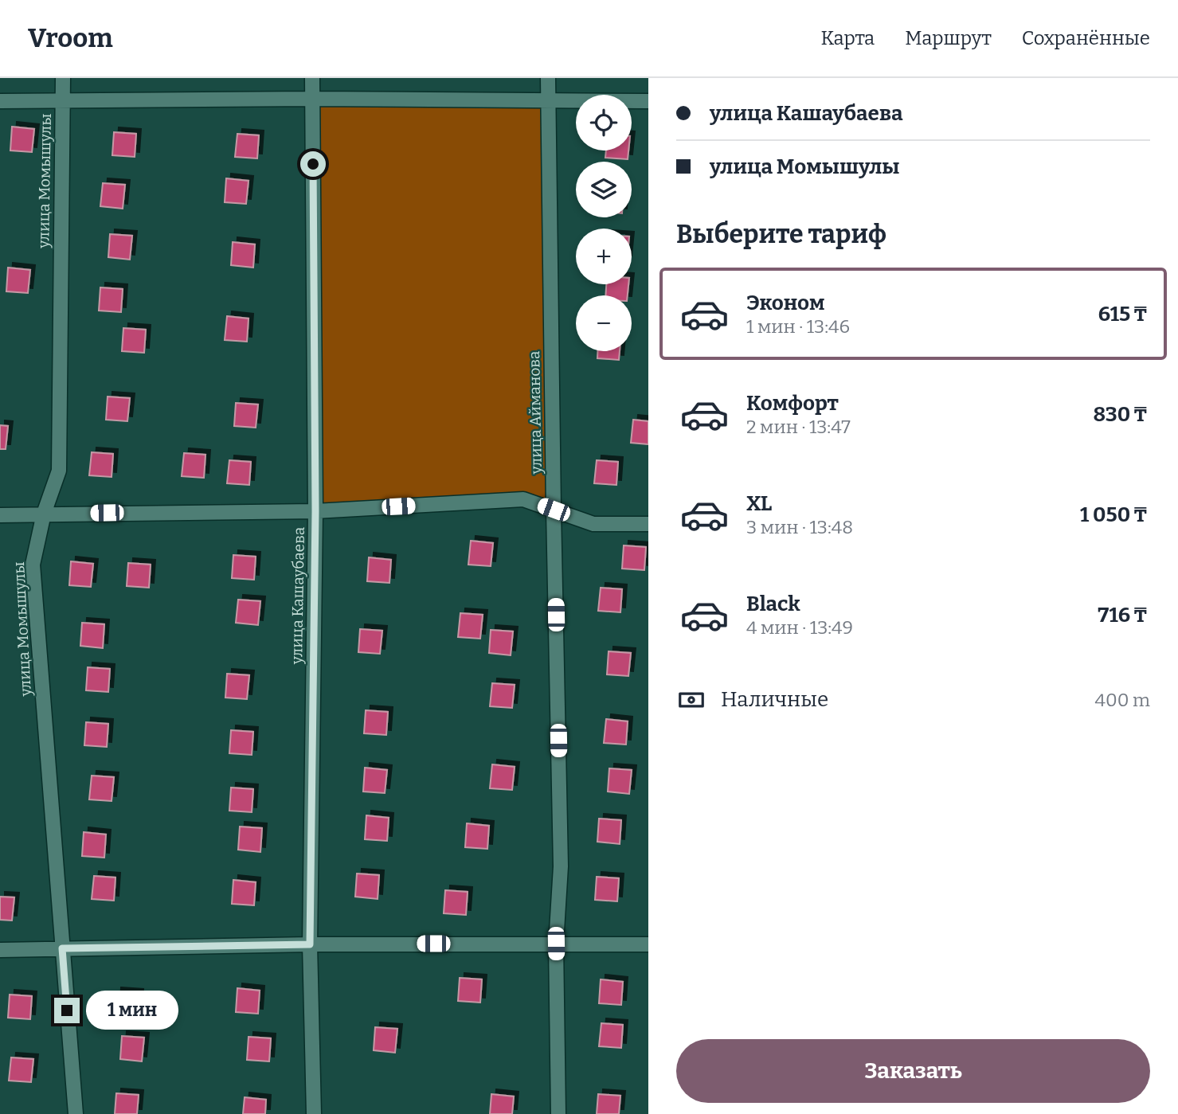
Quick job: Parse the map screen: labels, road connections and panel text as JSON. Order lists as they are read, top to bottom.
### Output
{
  "streets": {
    "street": ["улица Момышулы", "улица Айманова", "улица Кашаубаева"]
  },
  "page": {
    "header": "Vroom",
    "nav": ["Карта", "Маршрут", "Сохранённые"],
    "banner": ["улица Кашаубаева", "улица Момышулы"],
    "map_buttons": ["+", "−"],
    "heading": "Выберите тариф",
    "list": [
      {
        "name": "Эконом",
        "note": "1 мин · 13:46",
        "value": "615 ₸"
      },
      {
        "name": "Комфорт",
        "note": "2 мин · 13:47",
        "value": "830 ₸"
      },
      {
        "name": "XL",
        "note": "3 мин · 13:48",
        "value": "1 050 ₸"
      },
      {
        "name": "Black",
        "note": "4 мин · 13:49",
        "value": "716 ₸"
      }
    ],
    "pay": ["Наличные", "400 m"],
    "bubble": "1 мин",
    "buttons": "Заказать"
  }
}
